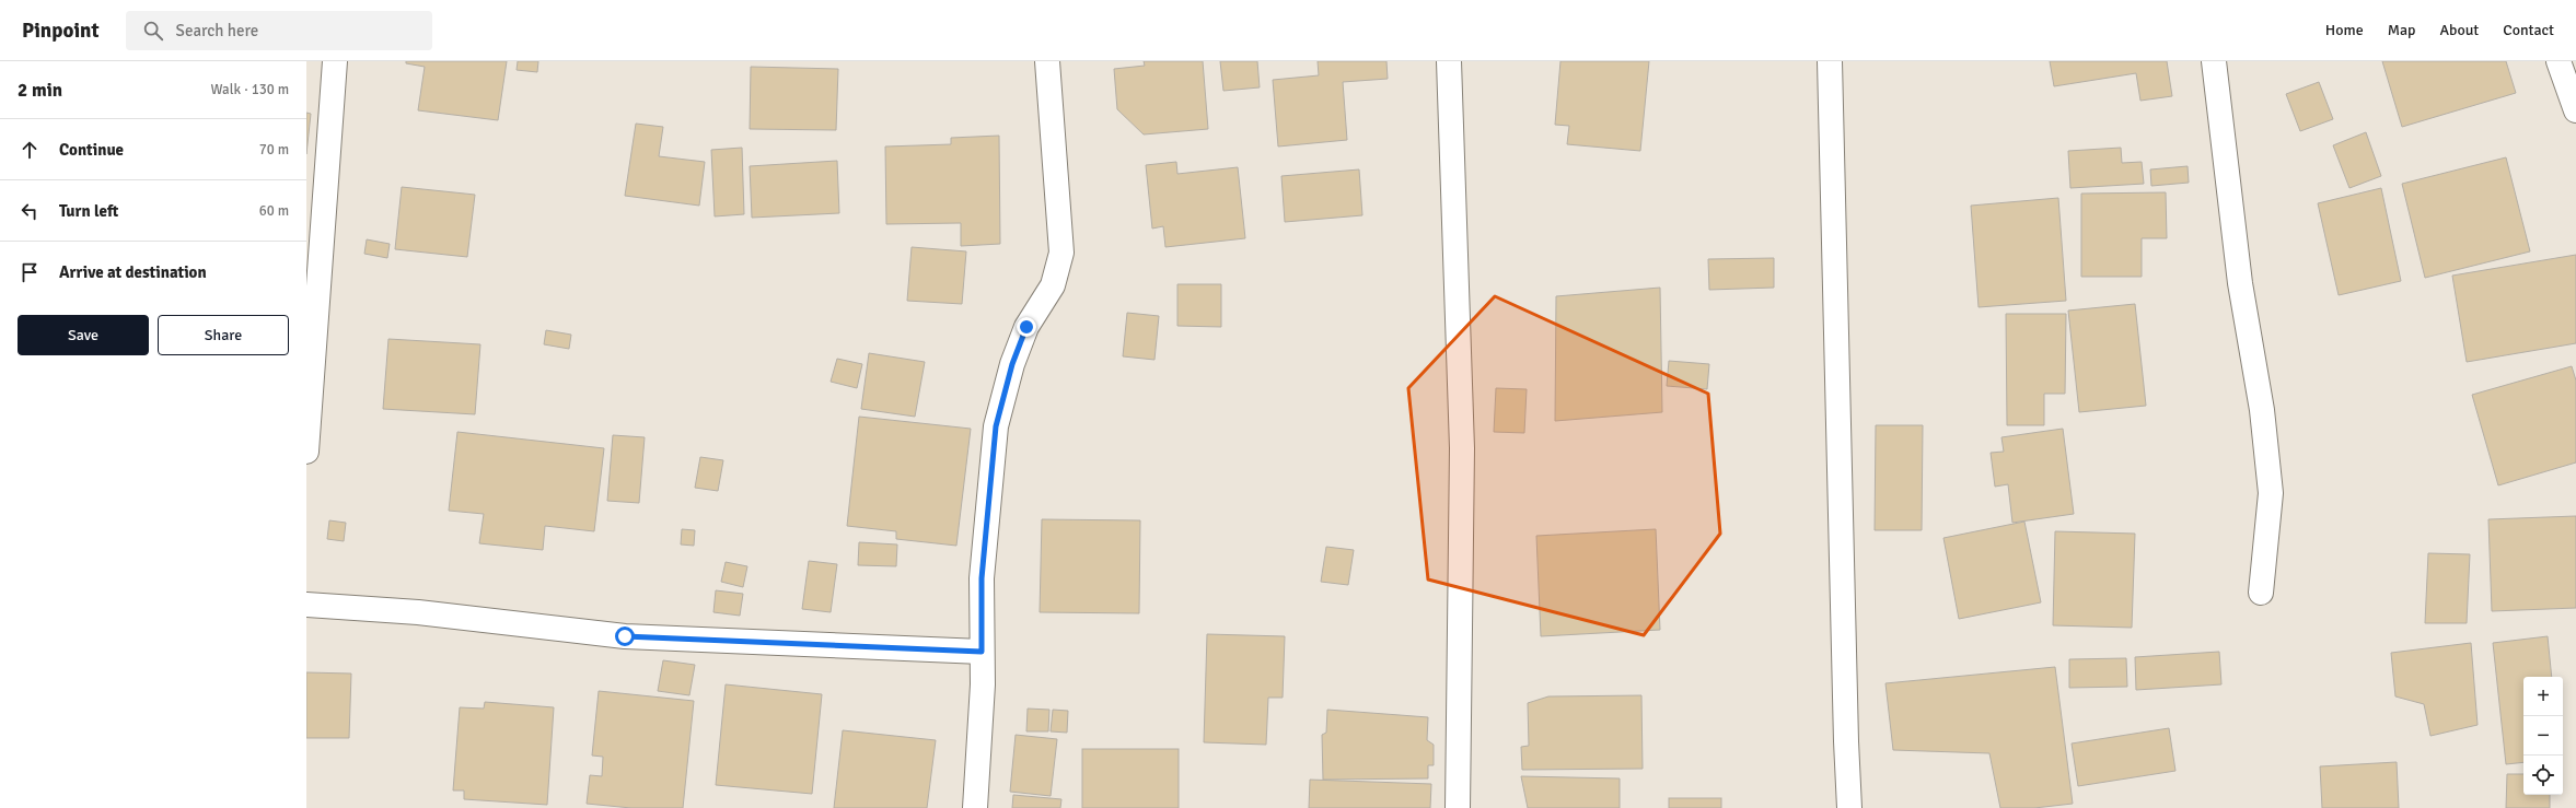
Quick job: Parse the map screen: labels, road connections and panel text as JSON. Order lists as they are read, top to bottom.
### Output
{
  "page": {
    "header": "Pinpoint",
    "search": "Search here",
    "nav": [
      "Home",
      "Map",
      "About",
      "Contact"
    ],
    "heading": ["2 min", "Walk · 130 m"],
    "list": [
      ["Continue", "70 m"],
      ["Turn left", "60 m"],
      "Arrive at destination"
    ],
    "buttons": ["Save", "Share"],
    "map_buttons": ["+", "−"]
  }
}
